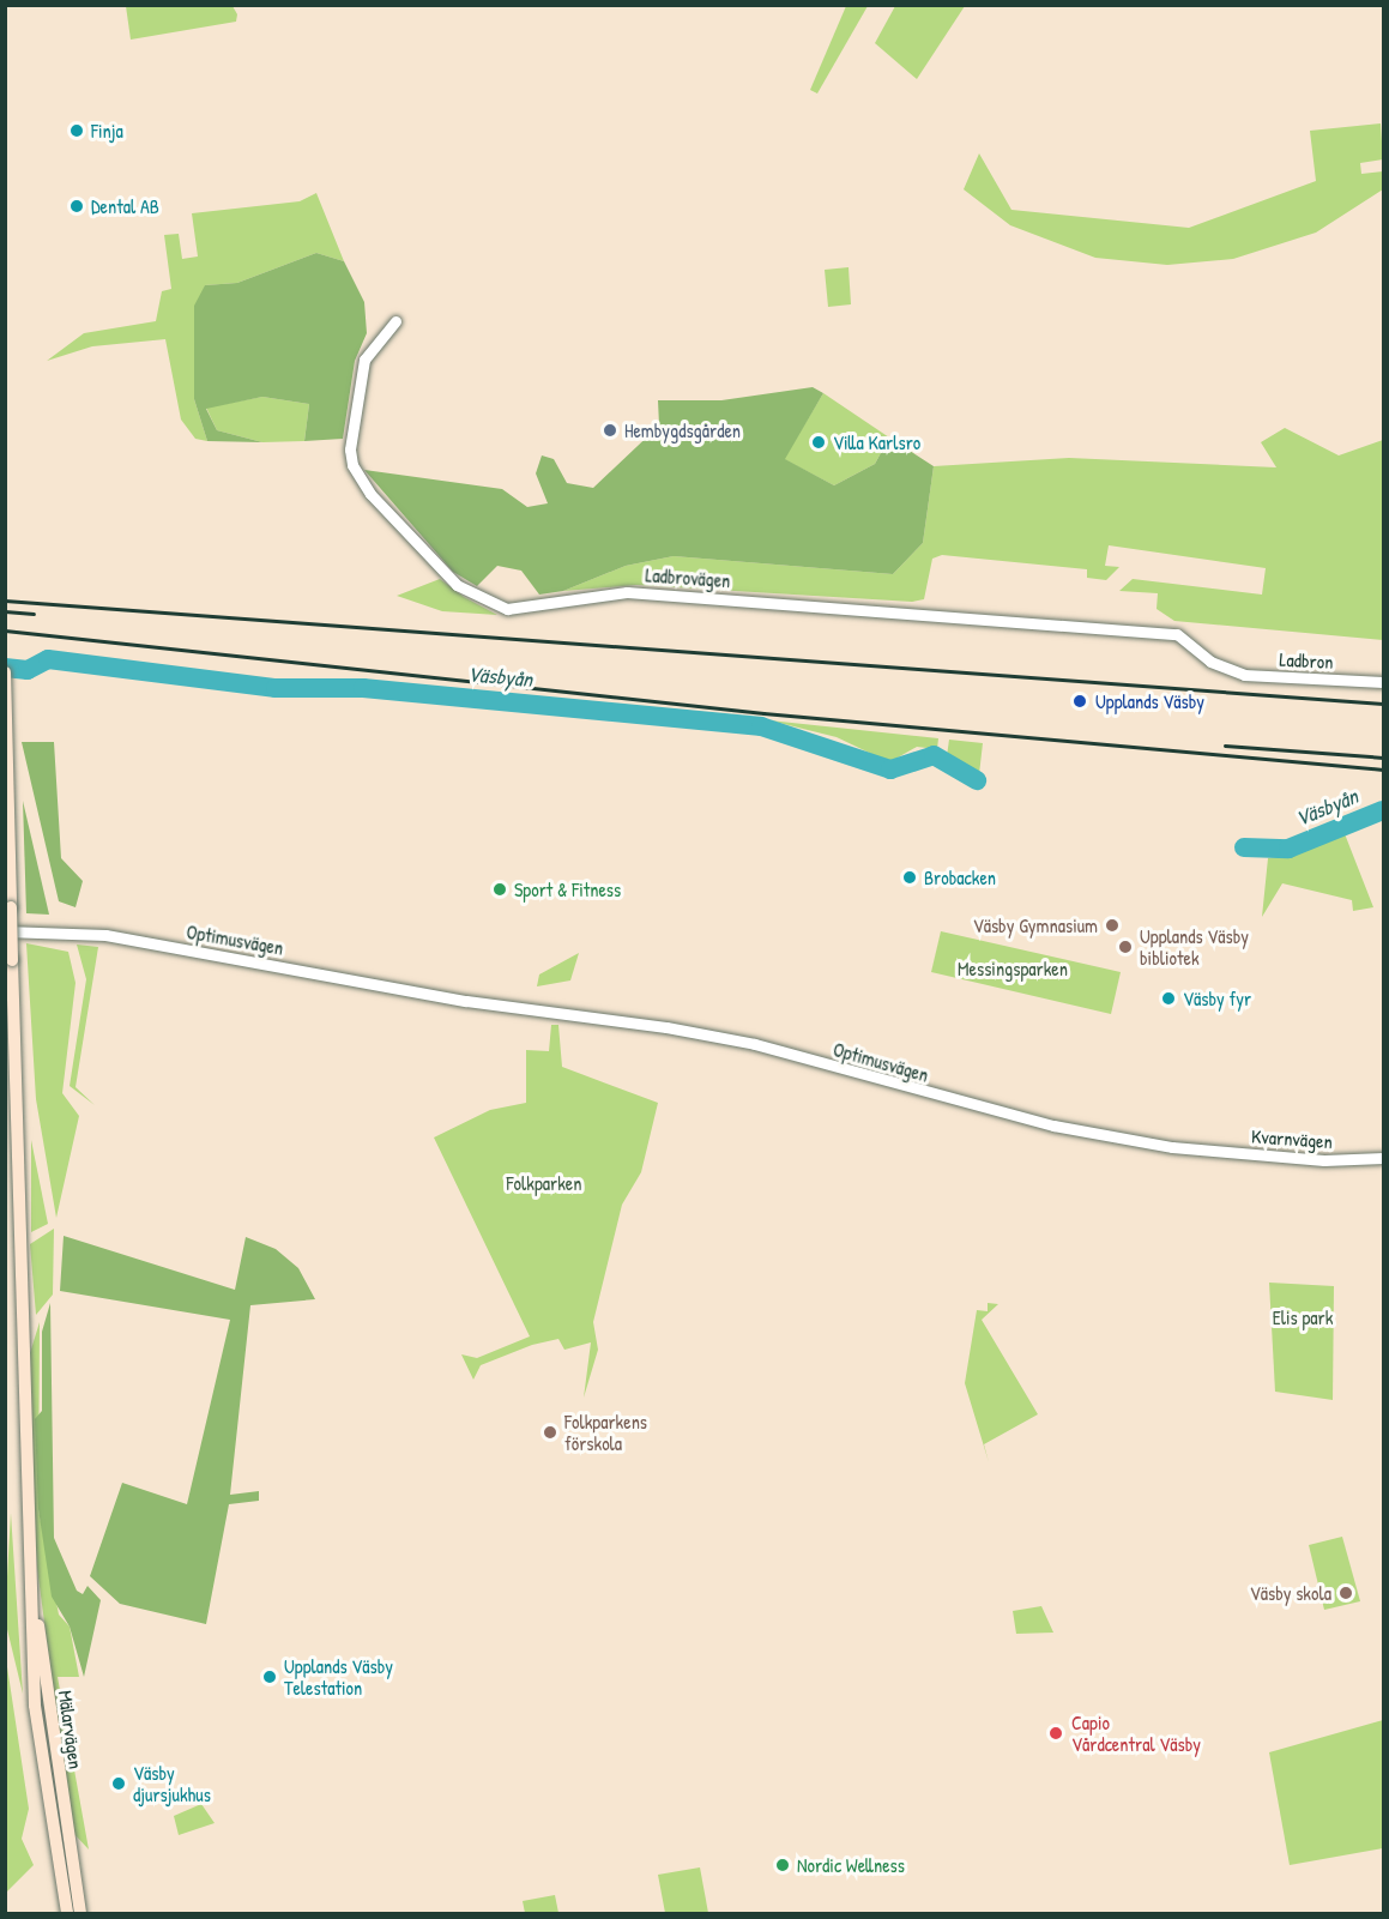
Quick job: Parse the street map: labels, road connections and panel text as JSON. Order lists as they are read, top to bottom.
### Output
{
  "streets": {
    "main road": ["Mälarvägen"],
    "street": [
      "Ladbrovägen",
      "Ladbron",
      "Optimusvägen",
      "Kvarnvägen"
    ]
  },
  "crossings": [
    ["Ladbrovägen", "Ladbron"],
    ["Optimusvägen", "Kvarnvägen"]
  ],
  "water": ["Väsbyån"],
  "parks": ["Messingsparken", "Folkparken", "Elis park"],
  "places": [
    "Finja",
    "Dental AB",
    "Hembygdsgården",
    "Villa Karlsro",
    "Upplands Väsby",
    "Brobacken",
    "Sport & Fitness",
    "Väsby Gymnasium",
    "Upplands Väsby bibliotek",
    "Väsby fyr",
    "Folkparkens förskola",
    "Väsby skola",
    "Upplands Väsby Telestation",
    "Capio Vårdcentral Väsby",
    "Väsby djursjukhus",
    "Nordic Wellness"
  ]
}
